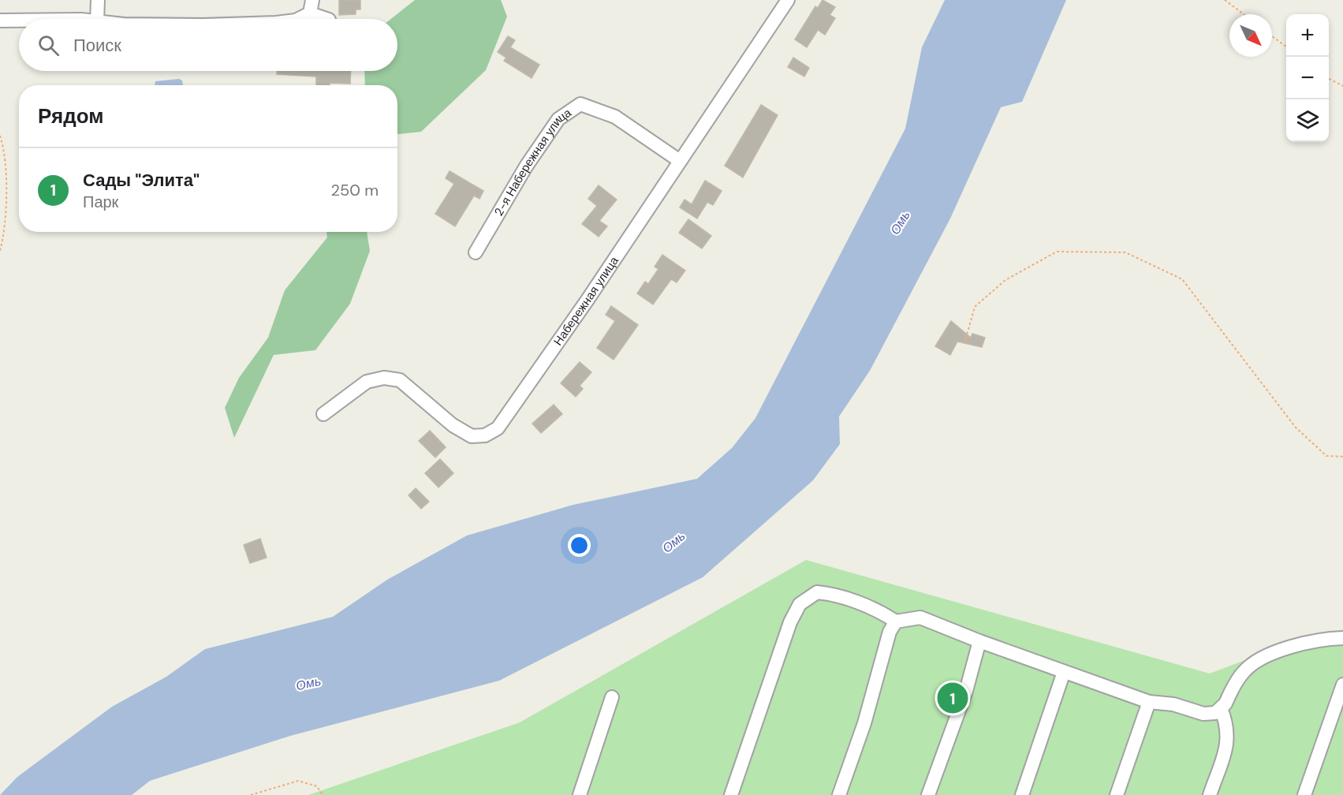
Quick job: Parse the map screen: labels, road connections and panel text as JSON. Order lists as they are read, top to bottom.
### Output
{
  "streets": {
    "street": ["2-я Набережная улица", "Набережная улица"]
  },
  "crossings": [
    ["2-я Набережная улица", "Набережная улица"]
  ],
  "water": ["Омь"],
  "north": "bottom right",
  "page": {
    "map_buttons": ["+", "−"],
    "search": "Поиск",
    "heading": "Рядом",
    "list": [
      {
        "mark": "1",
        "name": "Сады \"Элита\"",
        "note": "Парк",
        "value": "250 m"
      }
    ],
    "pins": "1"
  }
}
